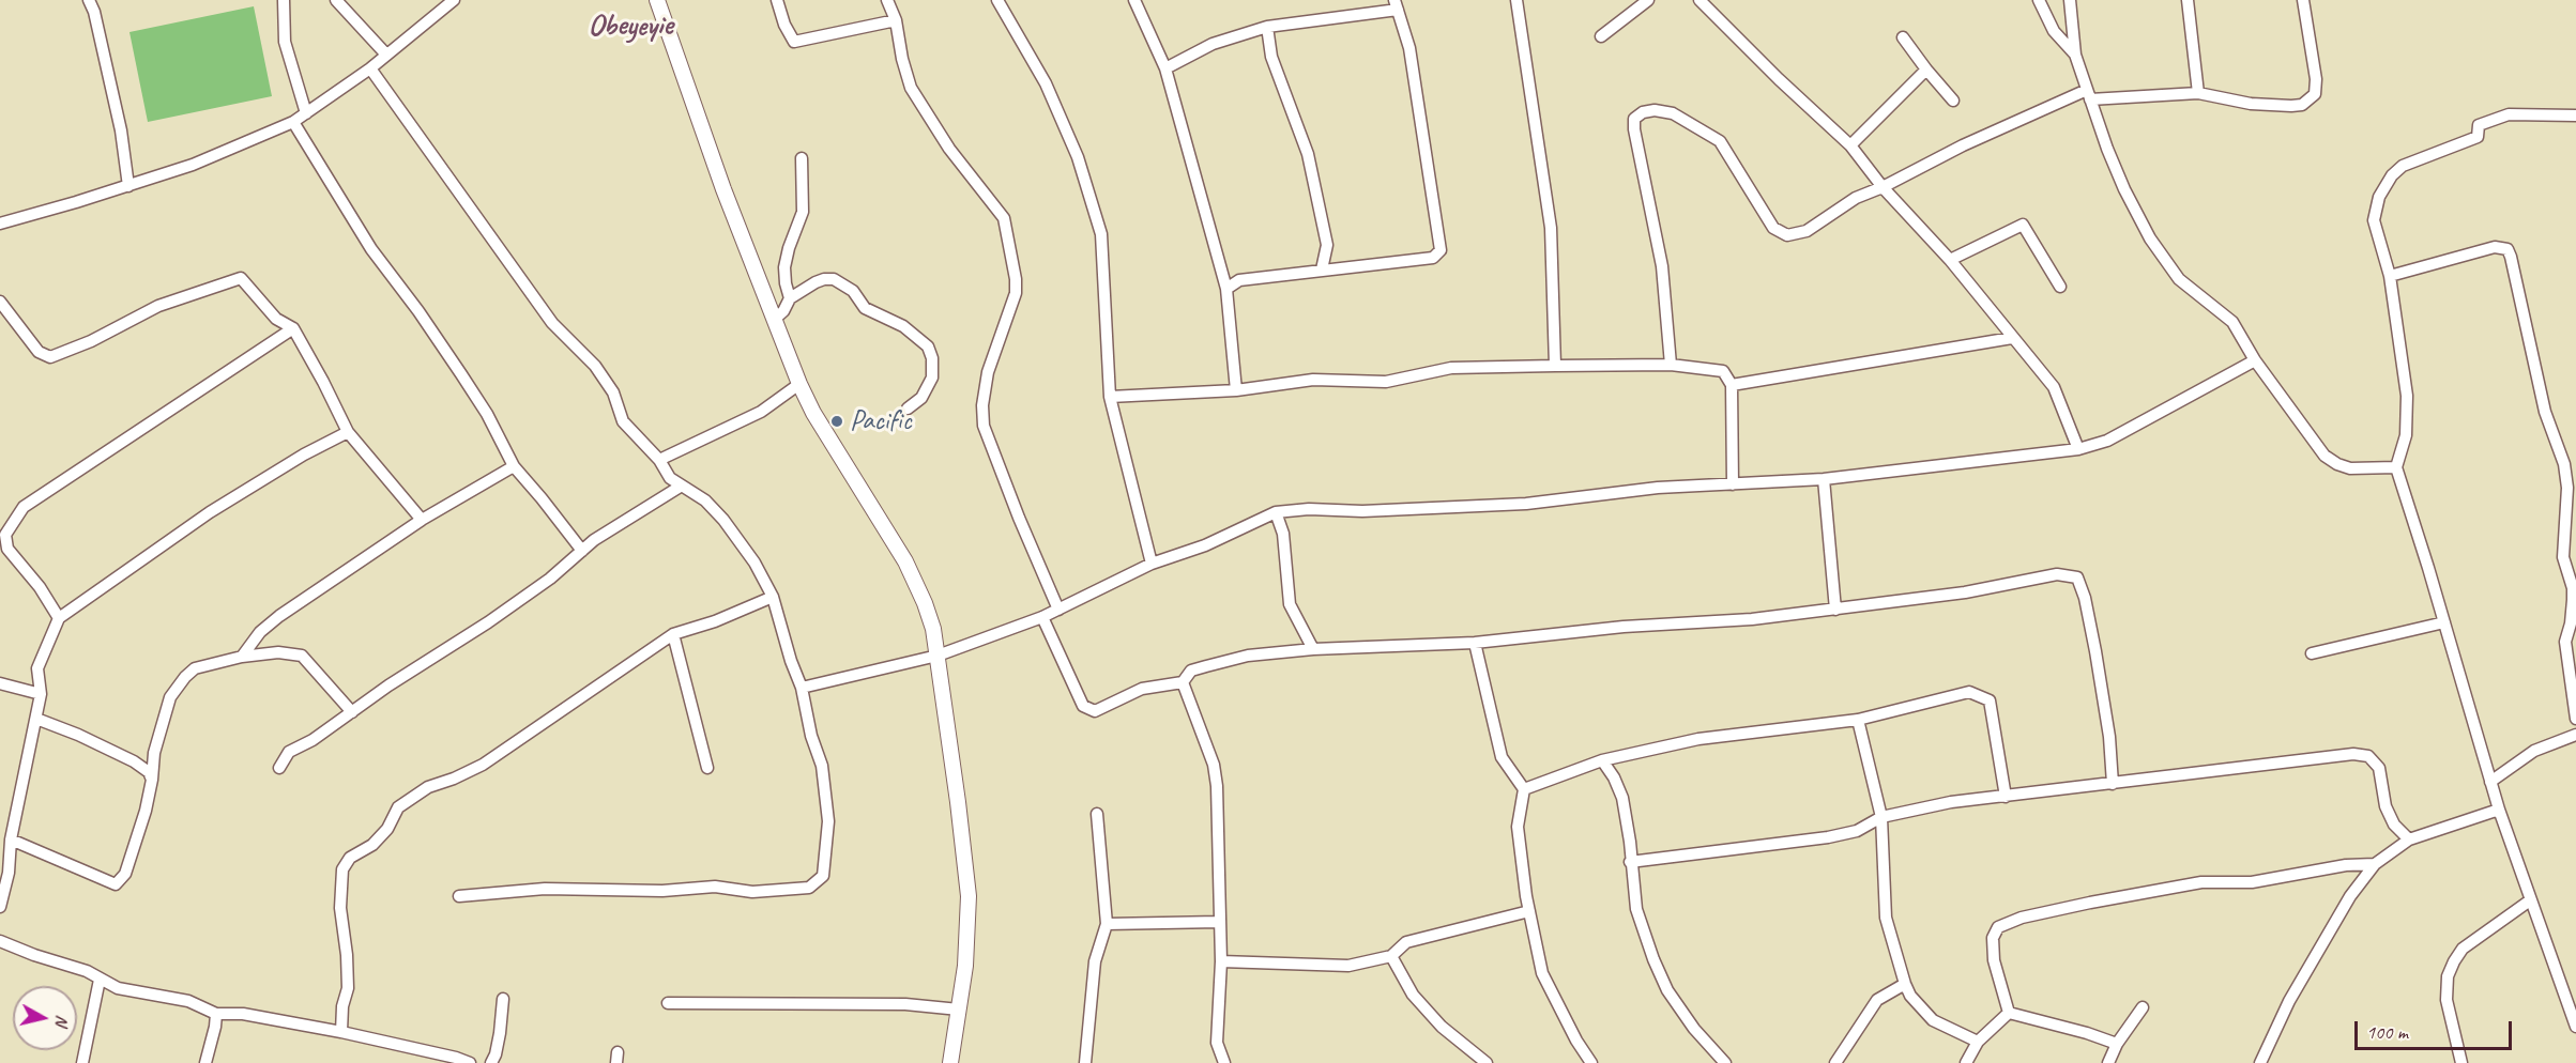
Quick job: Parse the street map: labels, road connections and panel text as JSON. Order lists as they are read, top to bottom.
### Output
{
  "districts": ["Obeyeyie"],
  "places": ["Pacific"],
  "scale_bar": "100 m",
  "north": "right"
}
